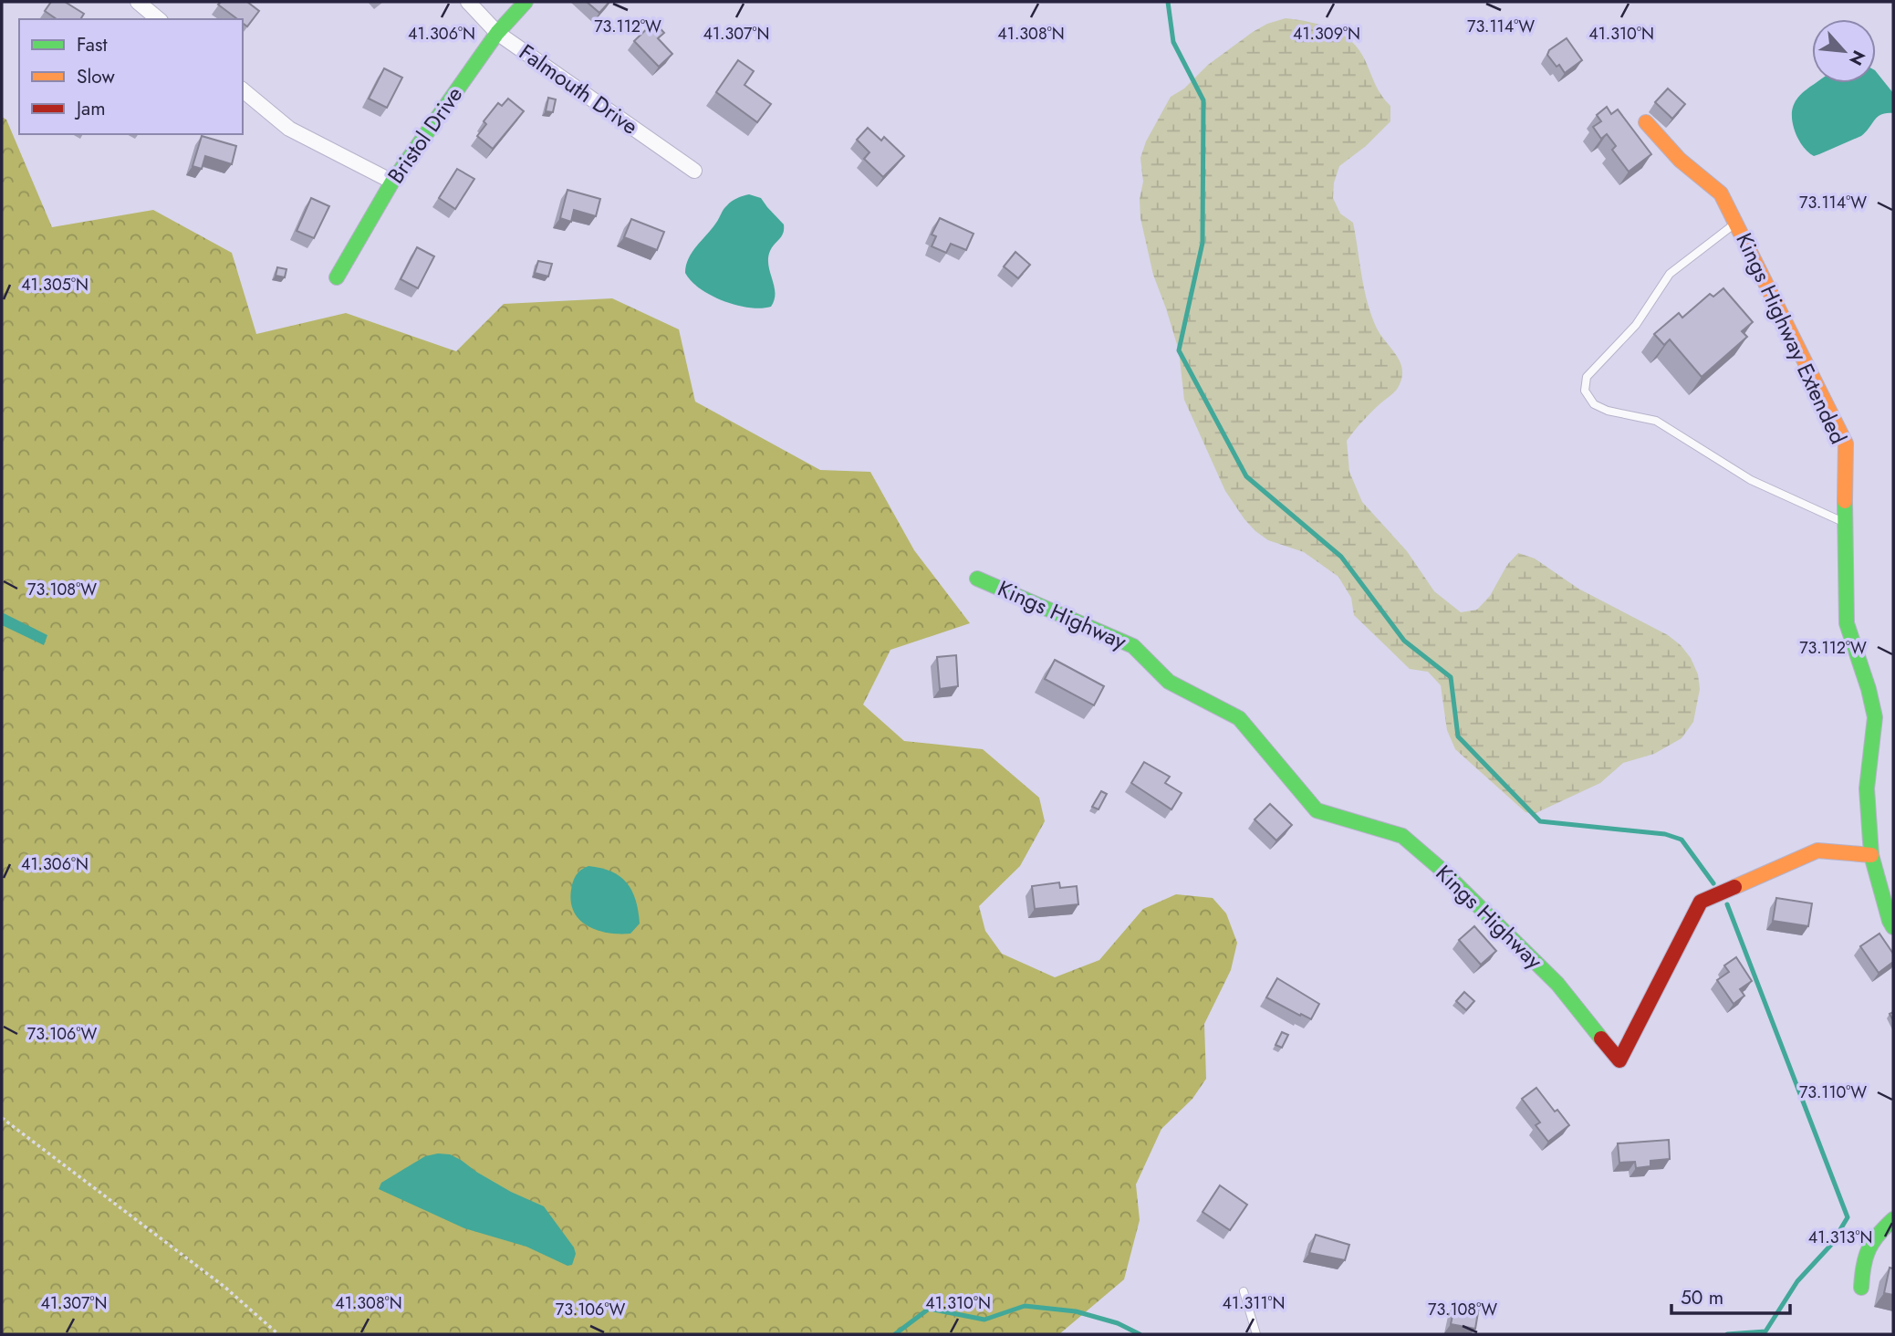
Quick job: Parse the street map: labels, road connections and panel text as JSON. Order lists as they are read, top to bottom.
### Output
{
  "streets": {
    "street": [
      "Falmouth Drive",
      "Bristol Drive",
      "Kings Highway Extended",
      "Kings Highway"
    ]
  },
  "crossings": [
    ["Falmouth Drive", "Bristol Drive"],
    ["Kings Highway Extended", "Kings Highway"]
  ],
  "legend": ["Fast", "Slow", "Jam"],
  "scale_bar": "50 m",
  "north": "bottom right",
  "coordinates": [
    "73.112°W",
    "73.114°W",
    "41.306°N",
    "41.307°N",
    "41.308°N",
    "41.309°N",
    "41.310°N",
    "41.305°N",
    "73.108°W",
    "73.106°W",
    "73.110°W",
    "41.313°N",
    "41.311°N"
  ]
}
